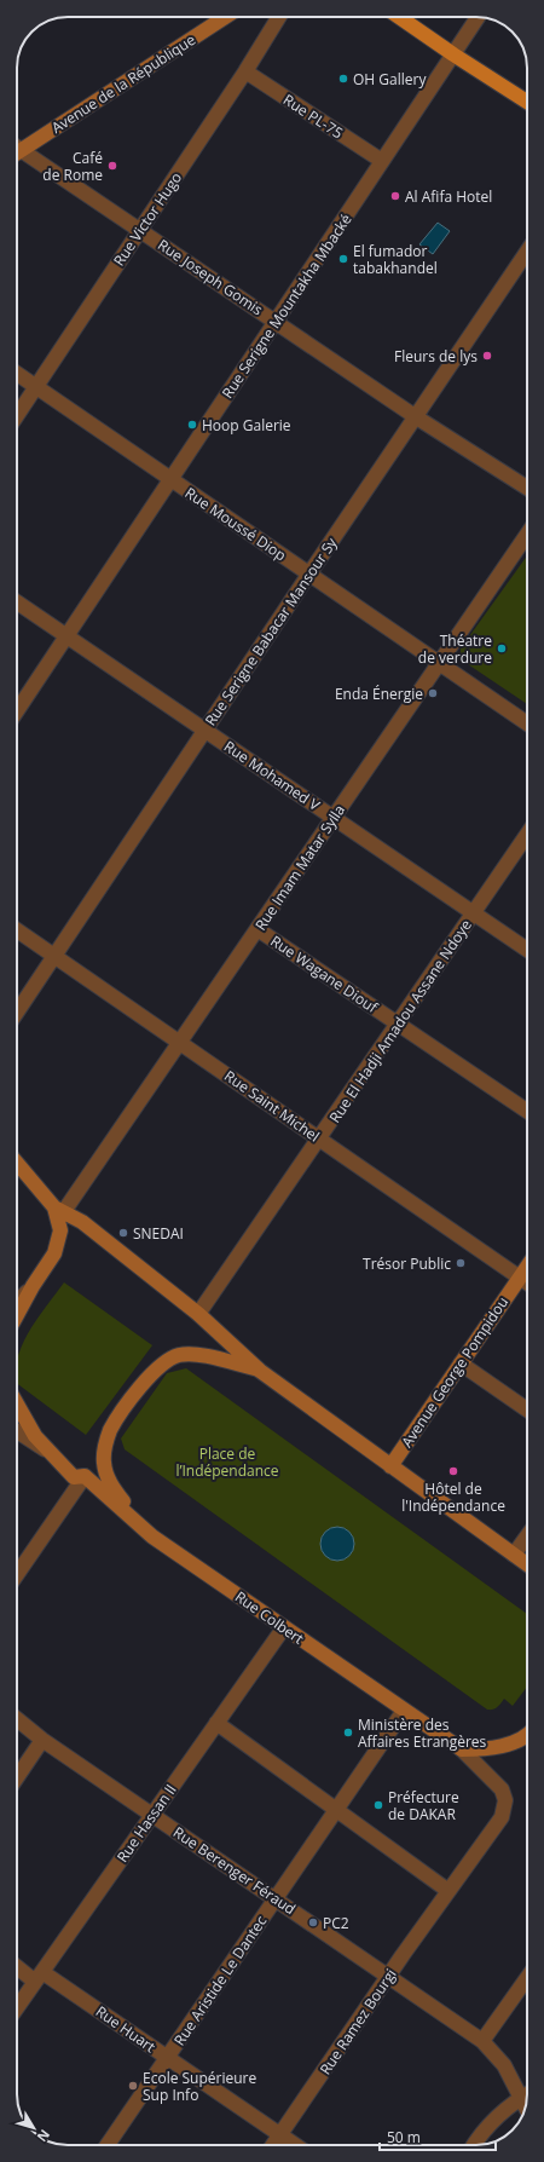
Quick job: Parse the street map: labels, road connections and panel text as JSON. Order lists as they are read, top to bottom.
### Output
{
  "streets": {
    "street": [
      "Avenue de la République",
      "Rue PL-75",
      "Rue Victor Hugo",
      "Rue Joseph Gomis",
      "Rue Serigne Mountakha Mbacké",
      "Rue Moussé Diop",
      "Rue Serigne Babacar Mansour Sy",
      "Rue Mohamed V",
      "Rue Imam Matar Sylla",
      "Rue Wagane Diouf",
      "Rue El Hadji Amadou Assane Ndoye",
      "Rue Saint Michel",
      "Avenue George Pompidou",
      "Rue Colbert",
      "Rue Hassan ll",
      "Rue Berenger Féraud",
      "Rue Aristide Le Dantec",
      "Rue Ramez Bourgi",
      "Rue Huart"
    ]
  },
  "crossings": [
    ["Avenue de la République", "Rue Joseph Gomis"],
    ["Rue PL-75", "Rue Victor Hugo"],
    ["Rue PL-75", "Rue Serigne Mountakha Mbacké"],
    ["Rue Victor Hugo", "Rue Joseph Gomis"],
    ["Rue Victor Hugo", "Rue Moussé Diop"],
    ["Rue Joseph Gomis", "Rue Serigne Mountakha Mbacké"],
    ["Rue Joseph Gomis", "Rue Serigne Babacar Mansour Sy"],
    ["Rue Serigne Mountakha Mbacké", "Rue Moussé Diop"],
    ["Rue Serigne Mountakha Mbacké", "Rue Mohamed V"],
    ["Rue Moussé Diop", "Rue Serigne Babacar Mansour Sy"],
    ["Rue Moussé Diop", "Rue Imam Matar Sylla"],
    ["Rue Serigne Babacar Mansour Sy", "Rue Mohamed V"],
    ["Rue Serigne Babacar Mansour Sy", "Rue Saint Michel"],
    ["Rue Mohamed V", "Rue Imam Matar Sylla"],
    ["Rue Mohamed V", "Rue El Hadji Amadou Assane Ndoye"],
    ["Rue Imam Matar Sylla", "Rue Wagane Diouf"],
    ["Rue Imam Matar Sylla", "Rue Saint Michel"],
    ["Rue Wagane Diouf", "Rue El Hadji Amadou Assane Ndoye"],
    ["Rue El Hadji Amadou Assane Ndoye", "Rue Saint Michel"],
    ["Rue Saint Michel", "Avenue George Pompidou"],
    ["Rue Colbert", "Rue Hassan ll"],
    ["Rue Colbert", "Rue Aristide Le Dantec"],
    ["Rue Colbert", "Rue Ramez Bourgi"],
    ["Rue Hassan ll", "Rue Berenger Féraud"],
    ["Rue Hassan ll", "Rue Huart"],
    ["Rue Berenger Féraud", "Rue Aristide Le Dantec"],
    ["Rue Berenger Féraud", "Rue Ramez Bourgi"],
    ["Rue Aristide Le Dantec", "Rue Huart"],
    ["Rue Ramez Bourgi", "Rue Huart"]
  ],
  "parks": ["Place de l’Indépendance"],
  "places": [
    "OH Gallery",
    "Café de Rome",
    "Al Afifa Hotel",
    "El fumador tabakhandel",
    "Fleurs de lys",
    "Hoop Galerie",
    "Théatre de verdure",
    "Enda Énergie",
    "SNEDAI",
    "Trésor Public",
    "Hôtel de l'Indépendance",
    "Ministère des Affaires Etrangères",
    "Préfecture de DAKAR",
    "PC2",
    "Ecole Supérieure Sup Info"
  ],
  "scale_bar": "50 m",
  "north": "bottom right"
}
